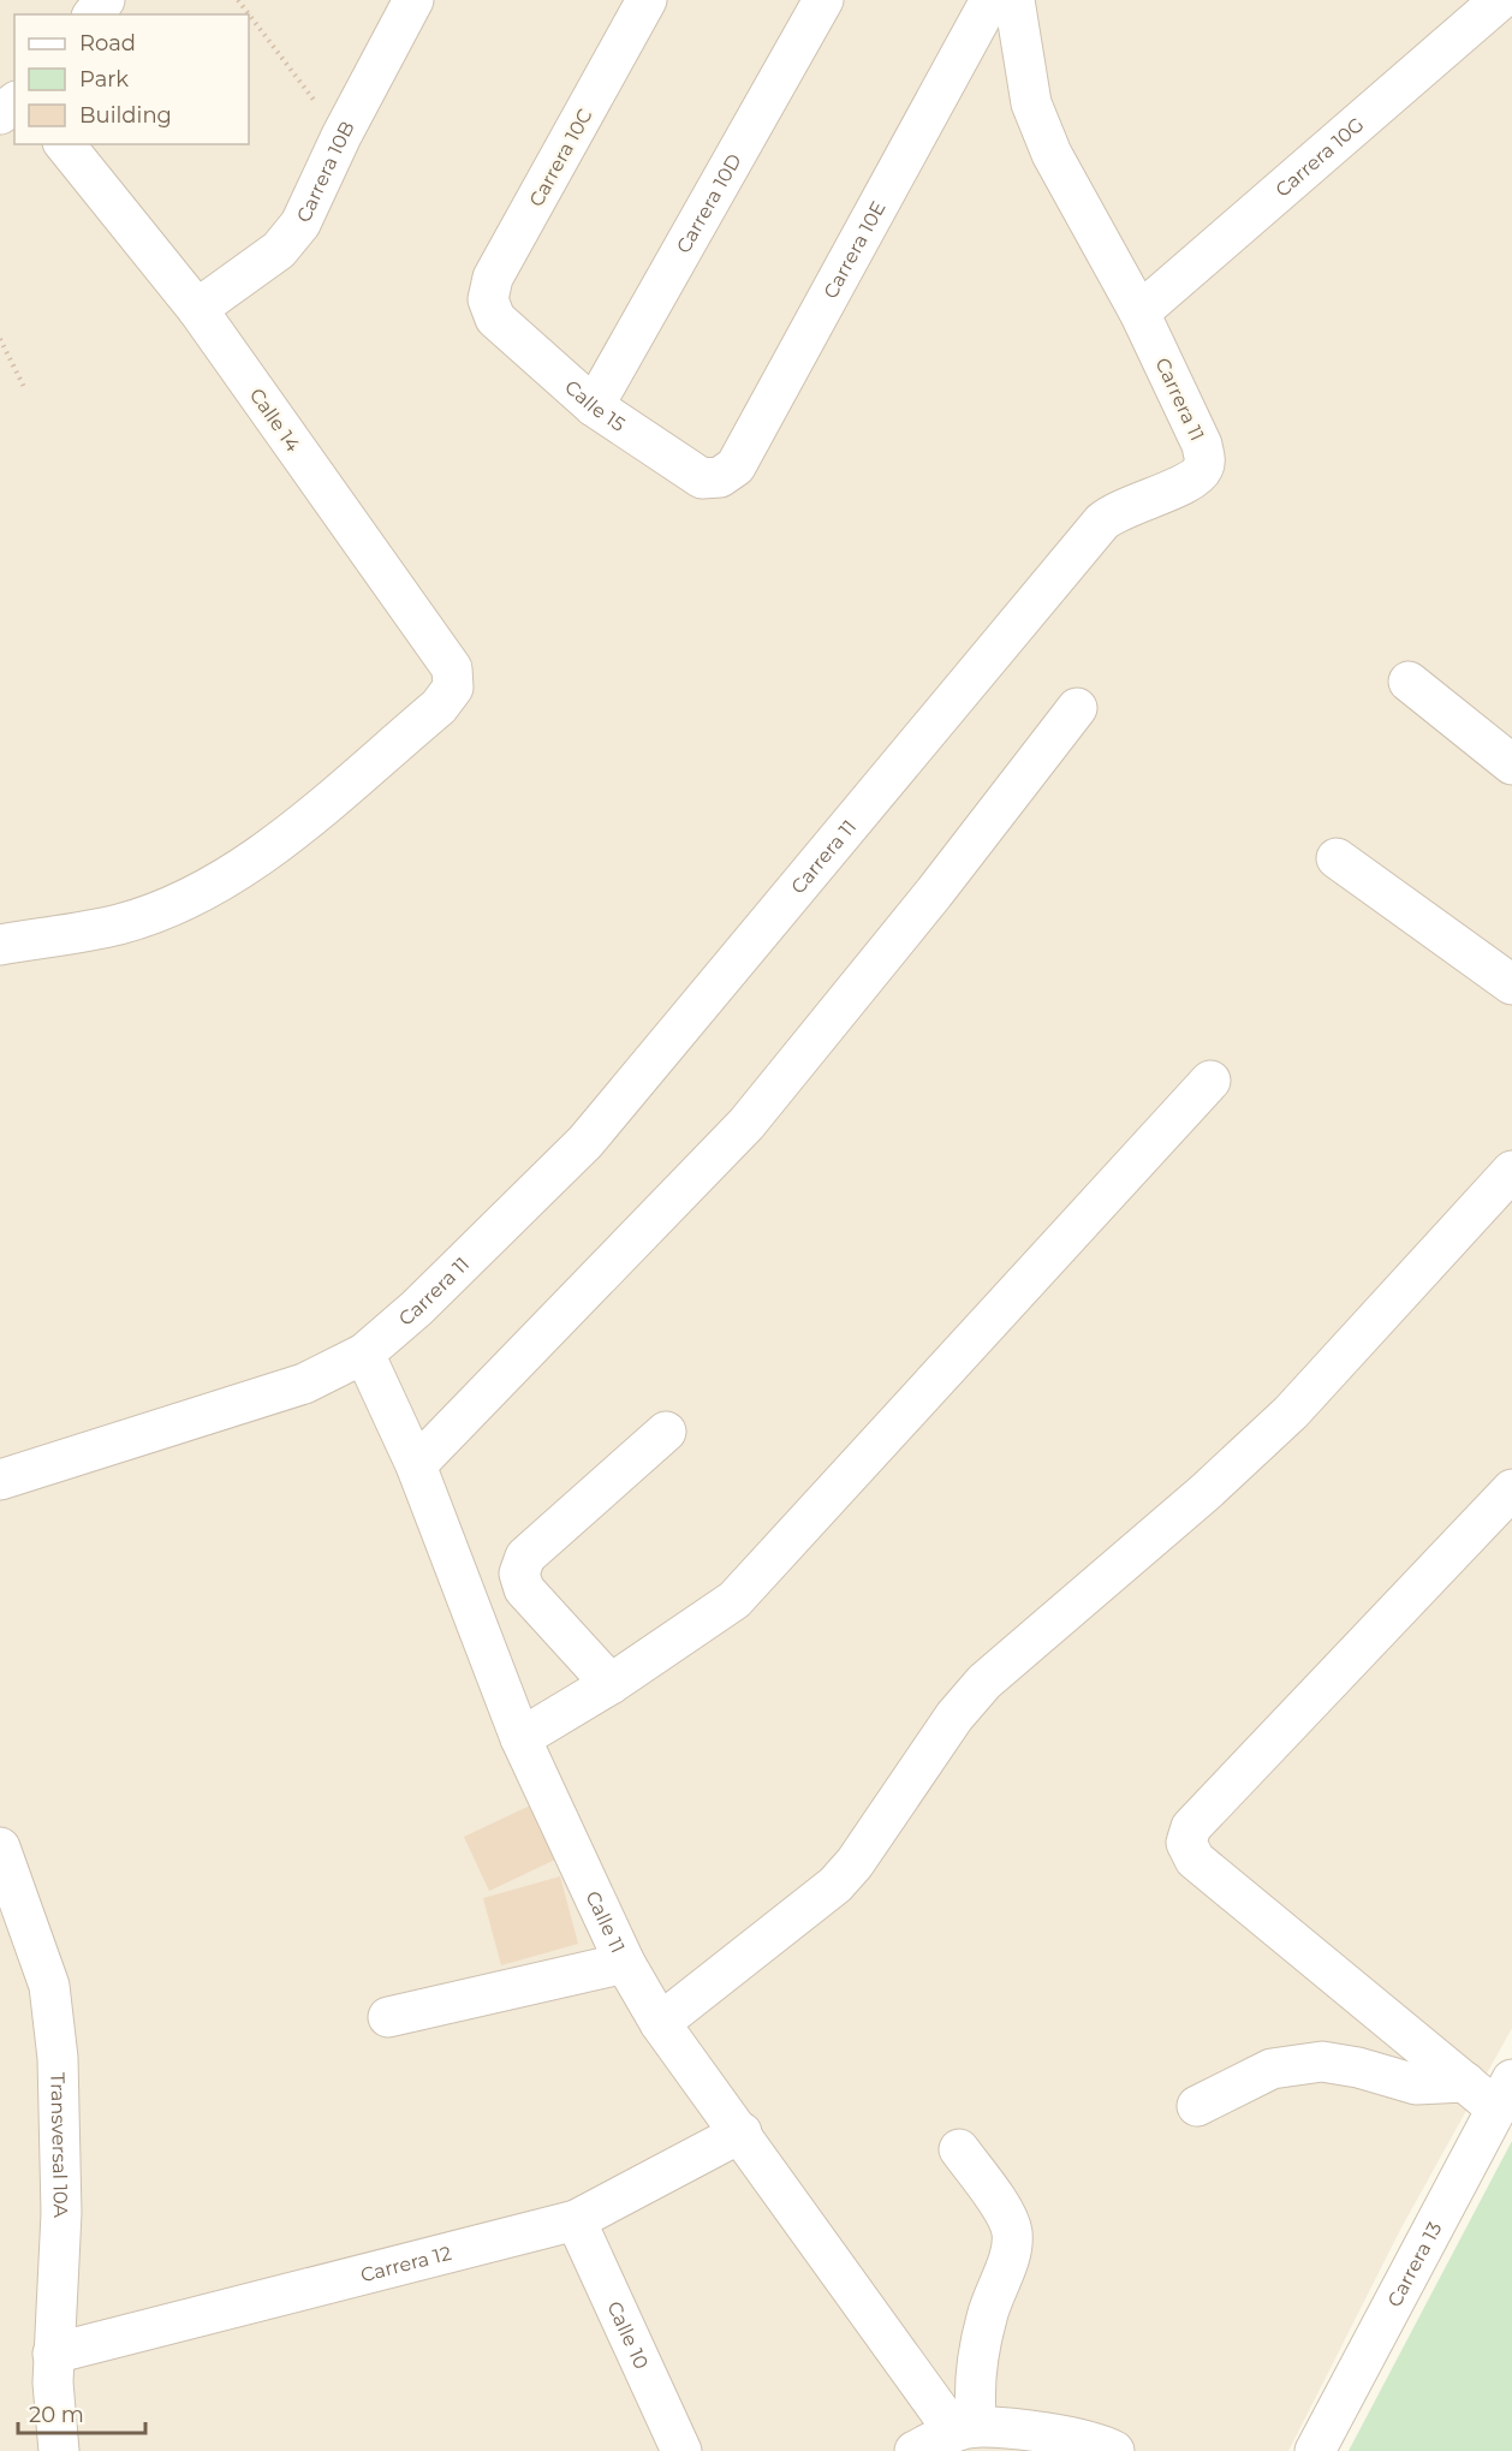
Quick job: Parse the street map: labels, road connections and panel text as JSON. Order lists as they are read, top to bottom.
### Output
{
  "streets": {
    "street": [
      "Carrera 10G",
      "Carrera 10C",
      "Carrera 10B",
      "Carrera 10D",
      "Carrera 10E",
      "Carrera 11",
      "Calle 15",
      "Calle 14",
      "Calle 11",
      "Transversal 10A",
      "Carrera 12",
      "Carrera 13",
      "Calle 10"
    ]
  },
  "crossings": [
    ["Carrera 10G", "Carrera 11"],
    ["Carrera 10C", "Calle 15"],
    ["Carrera 10B", "Calle 14"],
    ["Carrera 10D", "Calle 15"],
    ["Carrera 10E", "Calle 15"],
    ["Carrera 11", "Calle 11"],
    ["Calle 11", "Carrera 12"],
    ["Transversal 10A", "Carrera 12"],
    ["Carrera 12", "Calle 10"]
  ],
  "legend": ["Road", "Park", "Building"],
  "scale_bar": "20 m"
}
